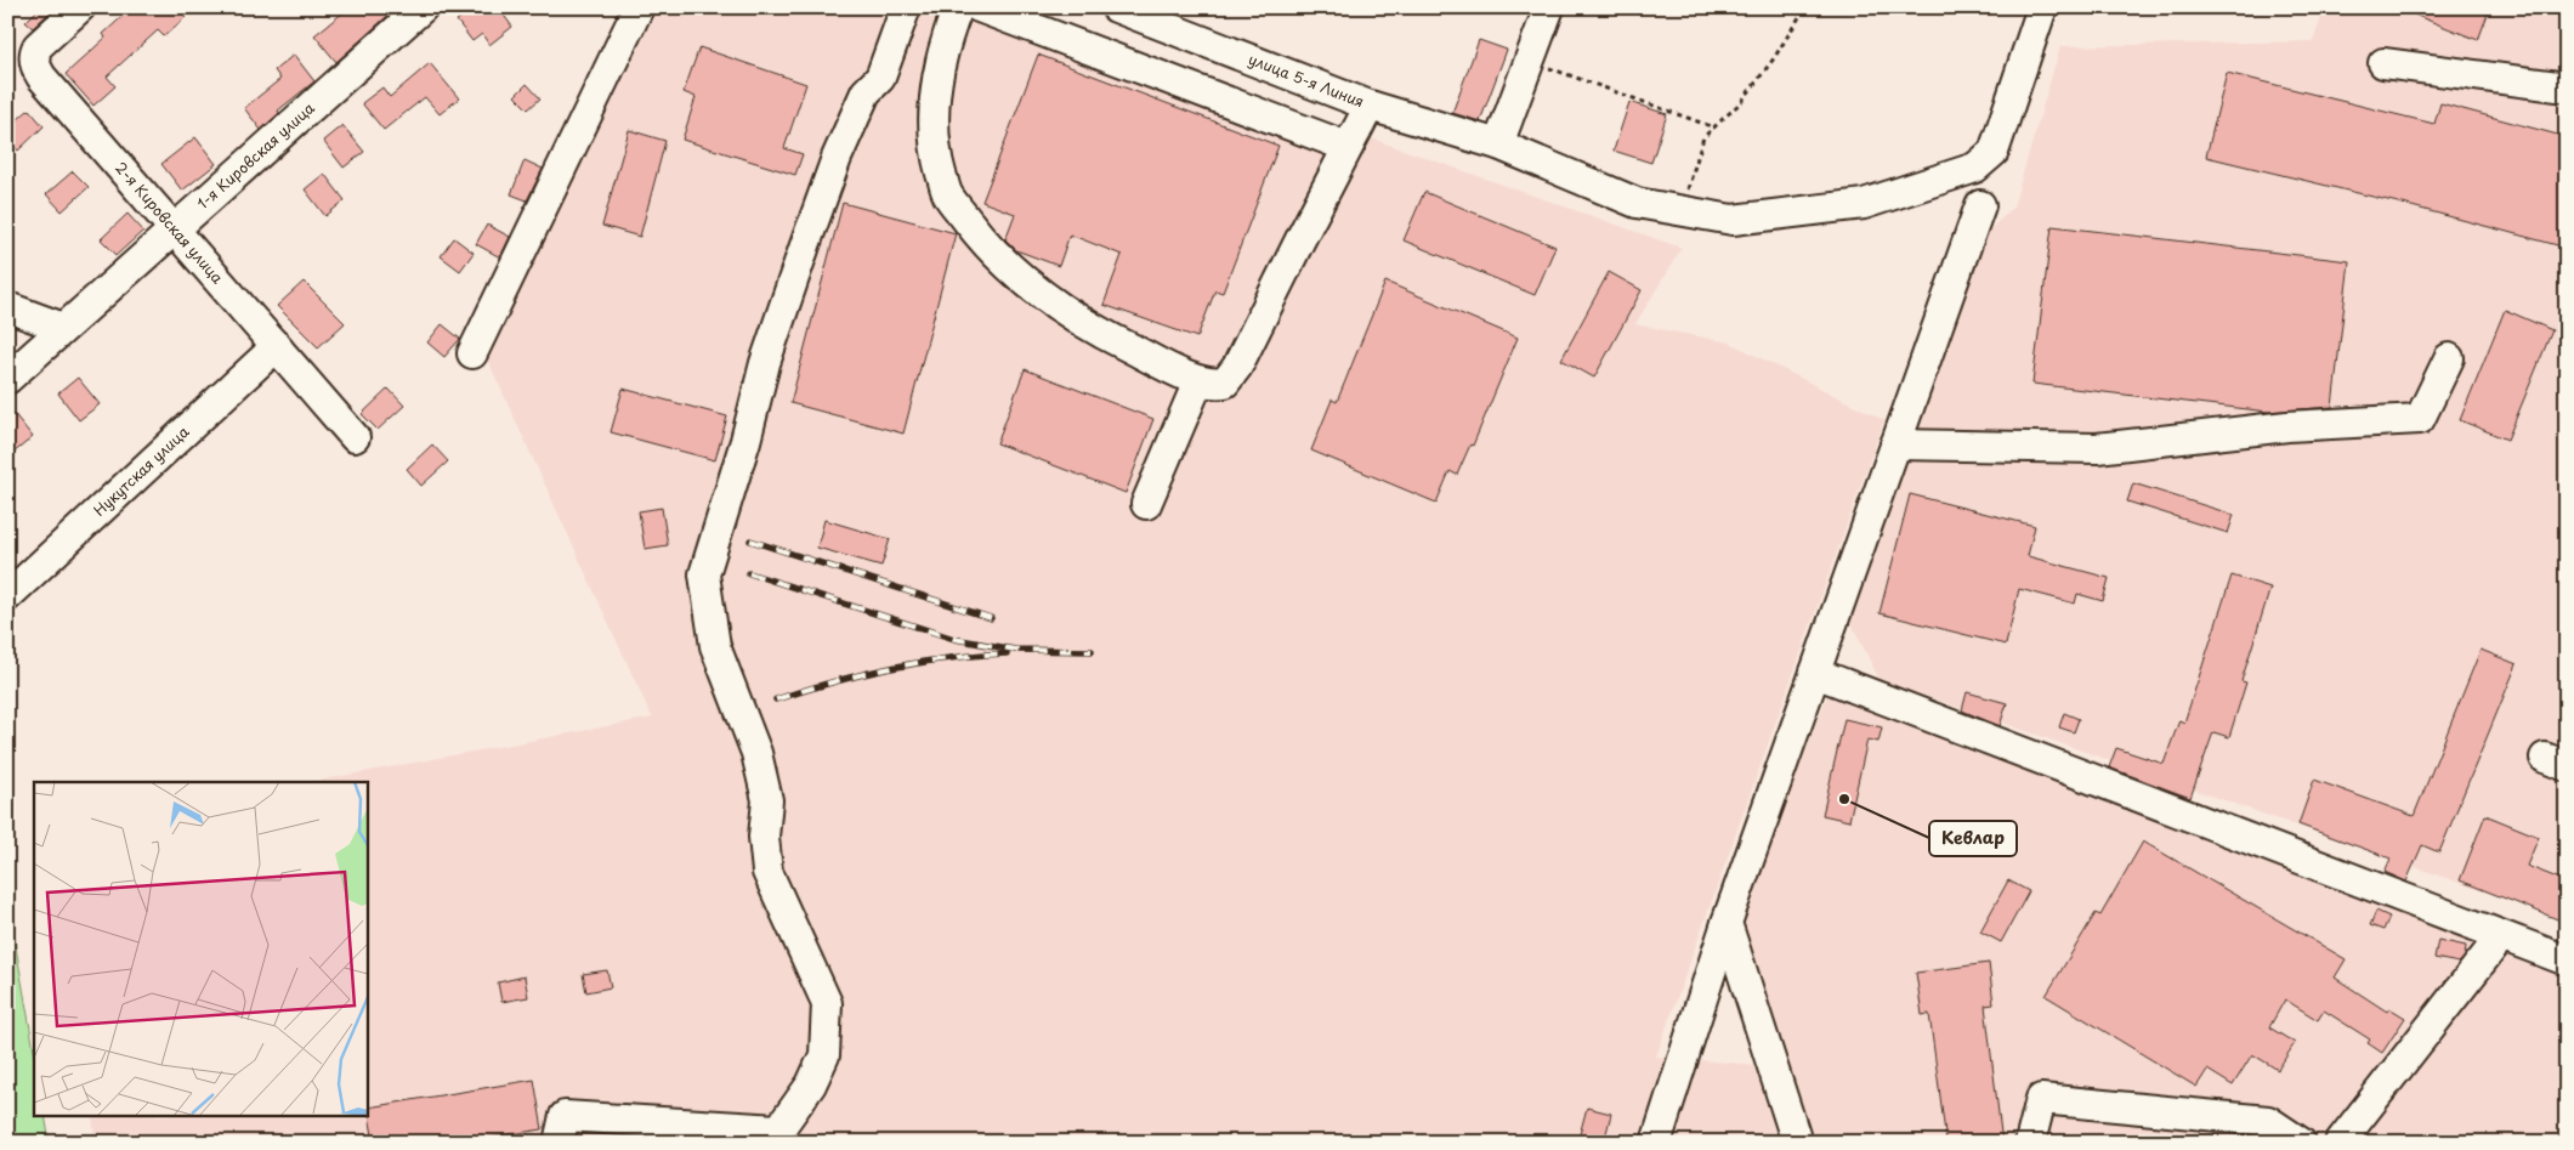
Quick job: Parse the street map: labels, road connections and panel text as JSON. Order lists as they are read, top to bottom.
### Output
{
  "streets": {
    "street": [
      "улица 5-я Линия",
      "1-я Кировская улица",
      "2-я Кировская улица",
      "Нукутская улица"
    ]
  },
  "crossings": [
    ["1-я Кировская улица", "2-я Кировская улица"],
    ["2-я Кировская улица", "Нукутская улица"]
  ],
  "places": ["Кевлар"]
}
